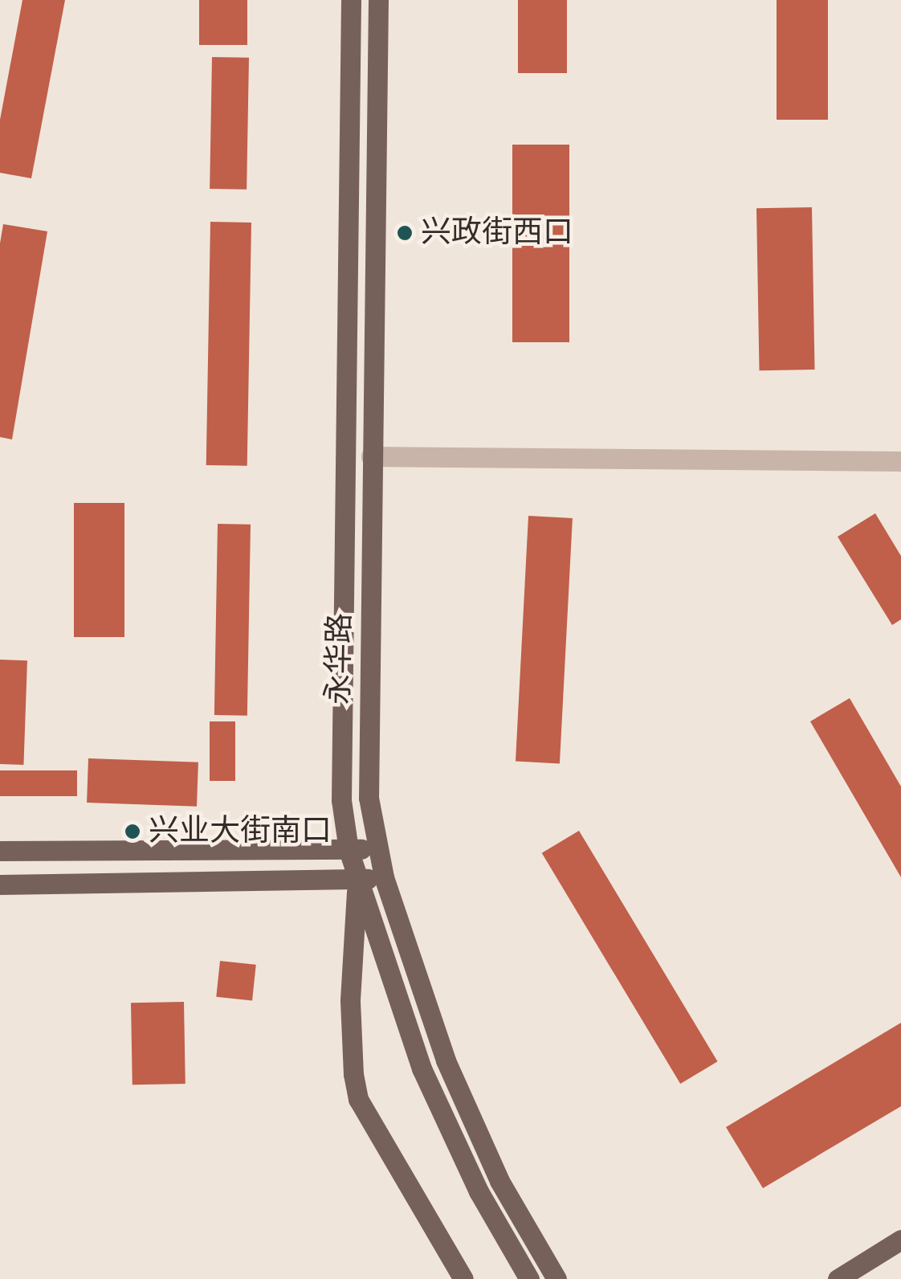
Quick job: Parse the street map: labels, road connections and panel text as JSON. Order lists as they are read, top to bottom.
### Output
{
  "streets": {
    "main road": ["永华路"]
  },
  "places": ["兴政街西口", "兴业大街南口"]
}
